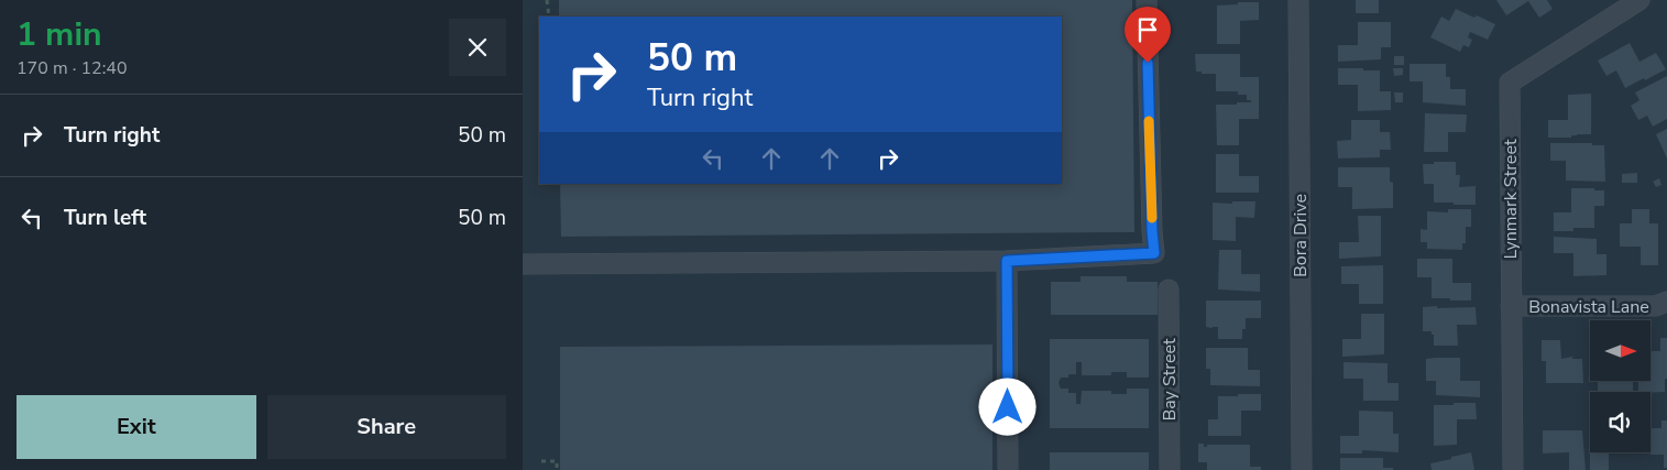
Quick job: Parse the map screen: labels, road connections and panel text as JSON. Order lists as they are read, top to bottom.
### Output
{
  "streets": {
    "street": [
      "Lynmark Street",
      "Bora Drive",
      "Bonavista Lane",
      "Bay Street"
    ]
  },
  "crossings": [
    ["Lynmark Street", "Bonavista Lane"]
  ],
  "north": "right",
  "page": {
    "heading": ["1 min", "170 m · 12:40"],
    "turn": ["50 m", "Turn right"],
    "list": [
      {
        "name": "Turn right",
        "value": "50 m"
      },
      {
        "name": "Turn left",
        "value": "50 m"
      }
    ],
    "buttons": ["Exit", "Share"]
  }
}
